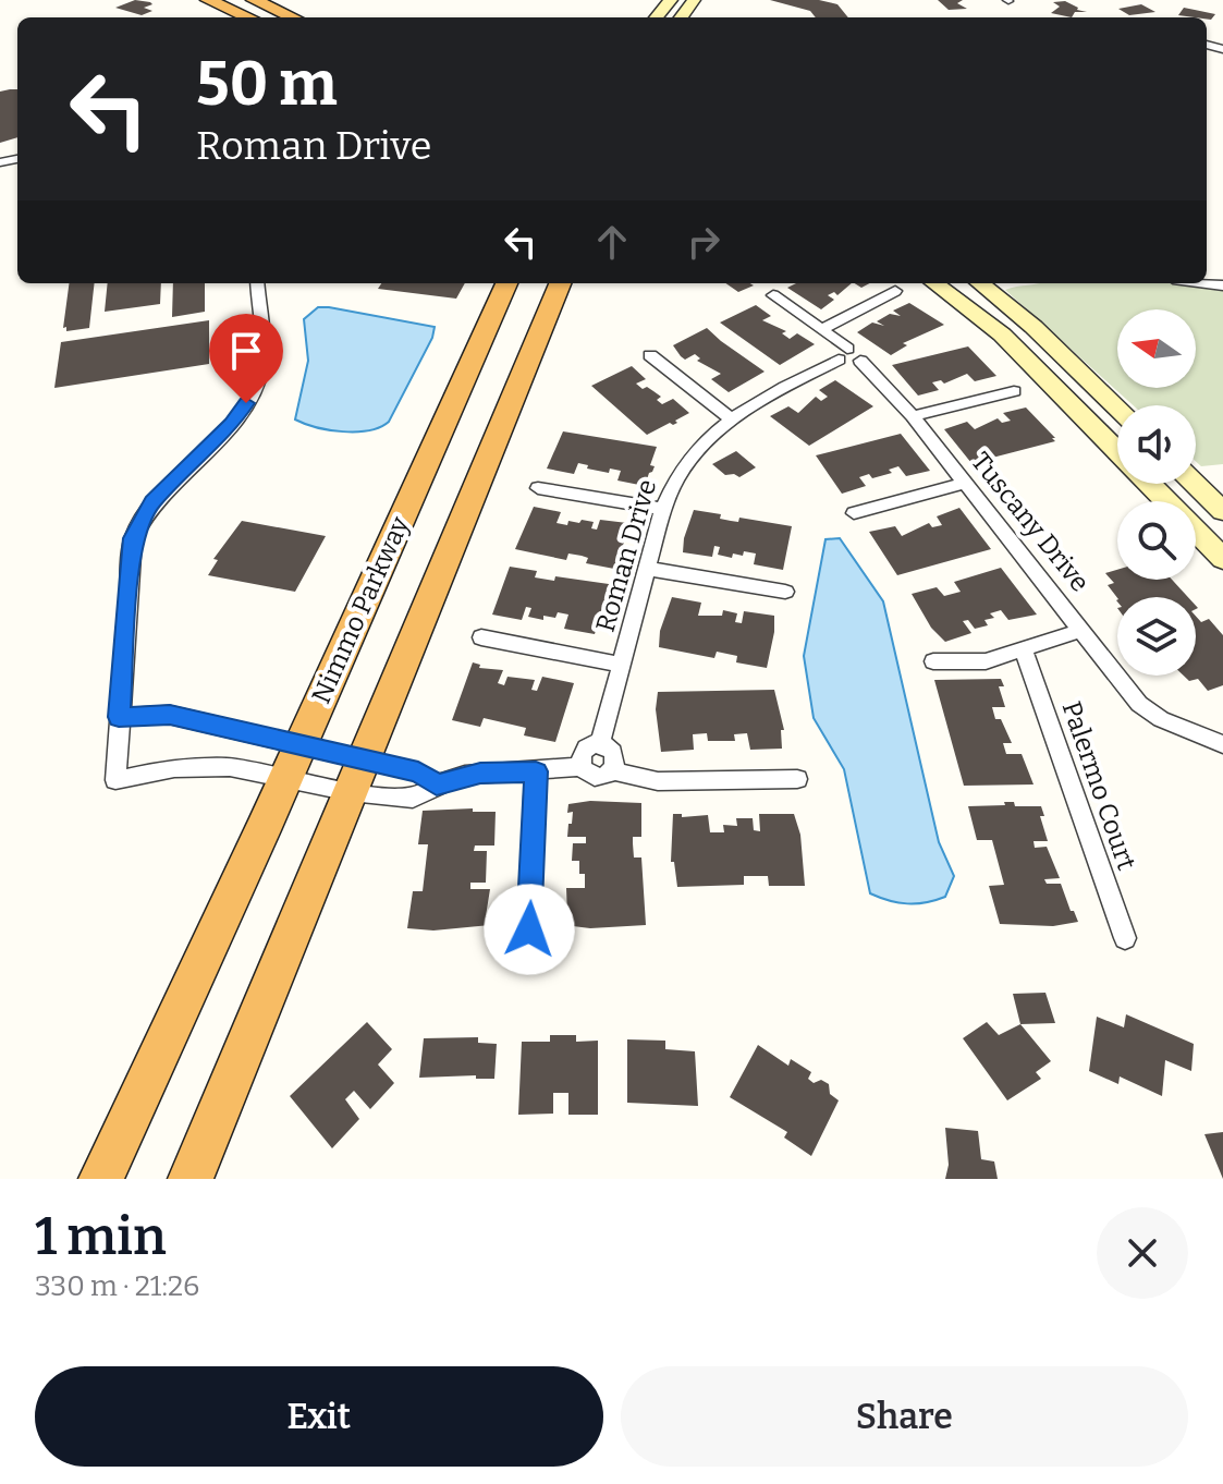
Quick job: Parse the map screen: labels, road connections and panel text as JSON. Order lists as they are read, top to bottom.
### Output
{
  "streets": {
    "highway": ["Nimmo Parkway"],
    "street": ["Tuscany Drive", "Roman Drive", "Palermo Court"]
  },
  "crossings": [
    ["Tuscany Drive", "Roman Drive"]
  ],
  "north": "left",
  "page": {
    "turn": ["50 m", "Roman Drive"],
    "heading": ["1 min", "330 m · 21:26"],
    "buttons": ["Exit", "Share"]
  }
}
